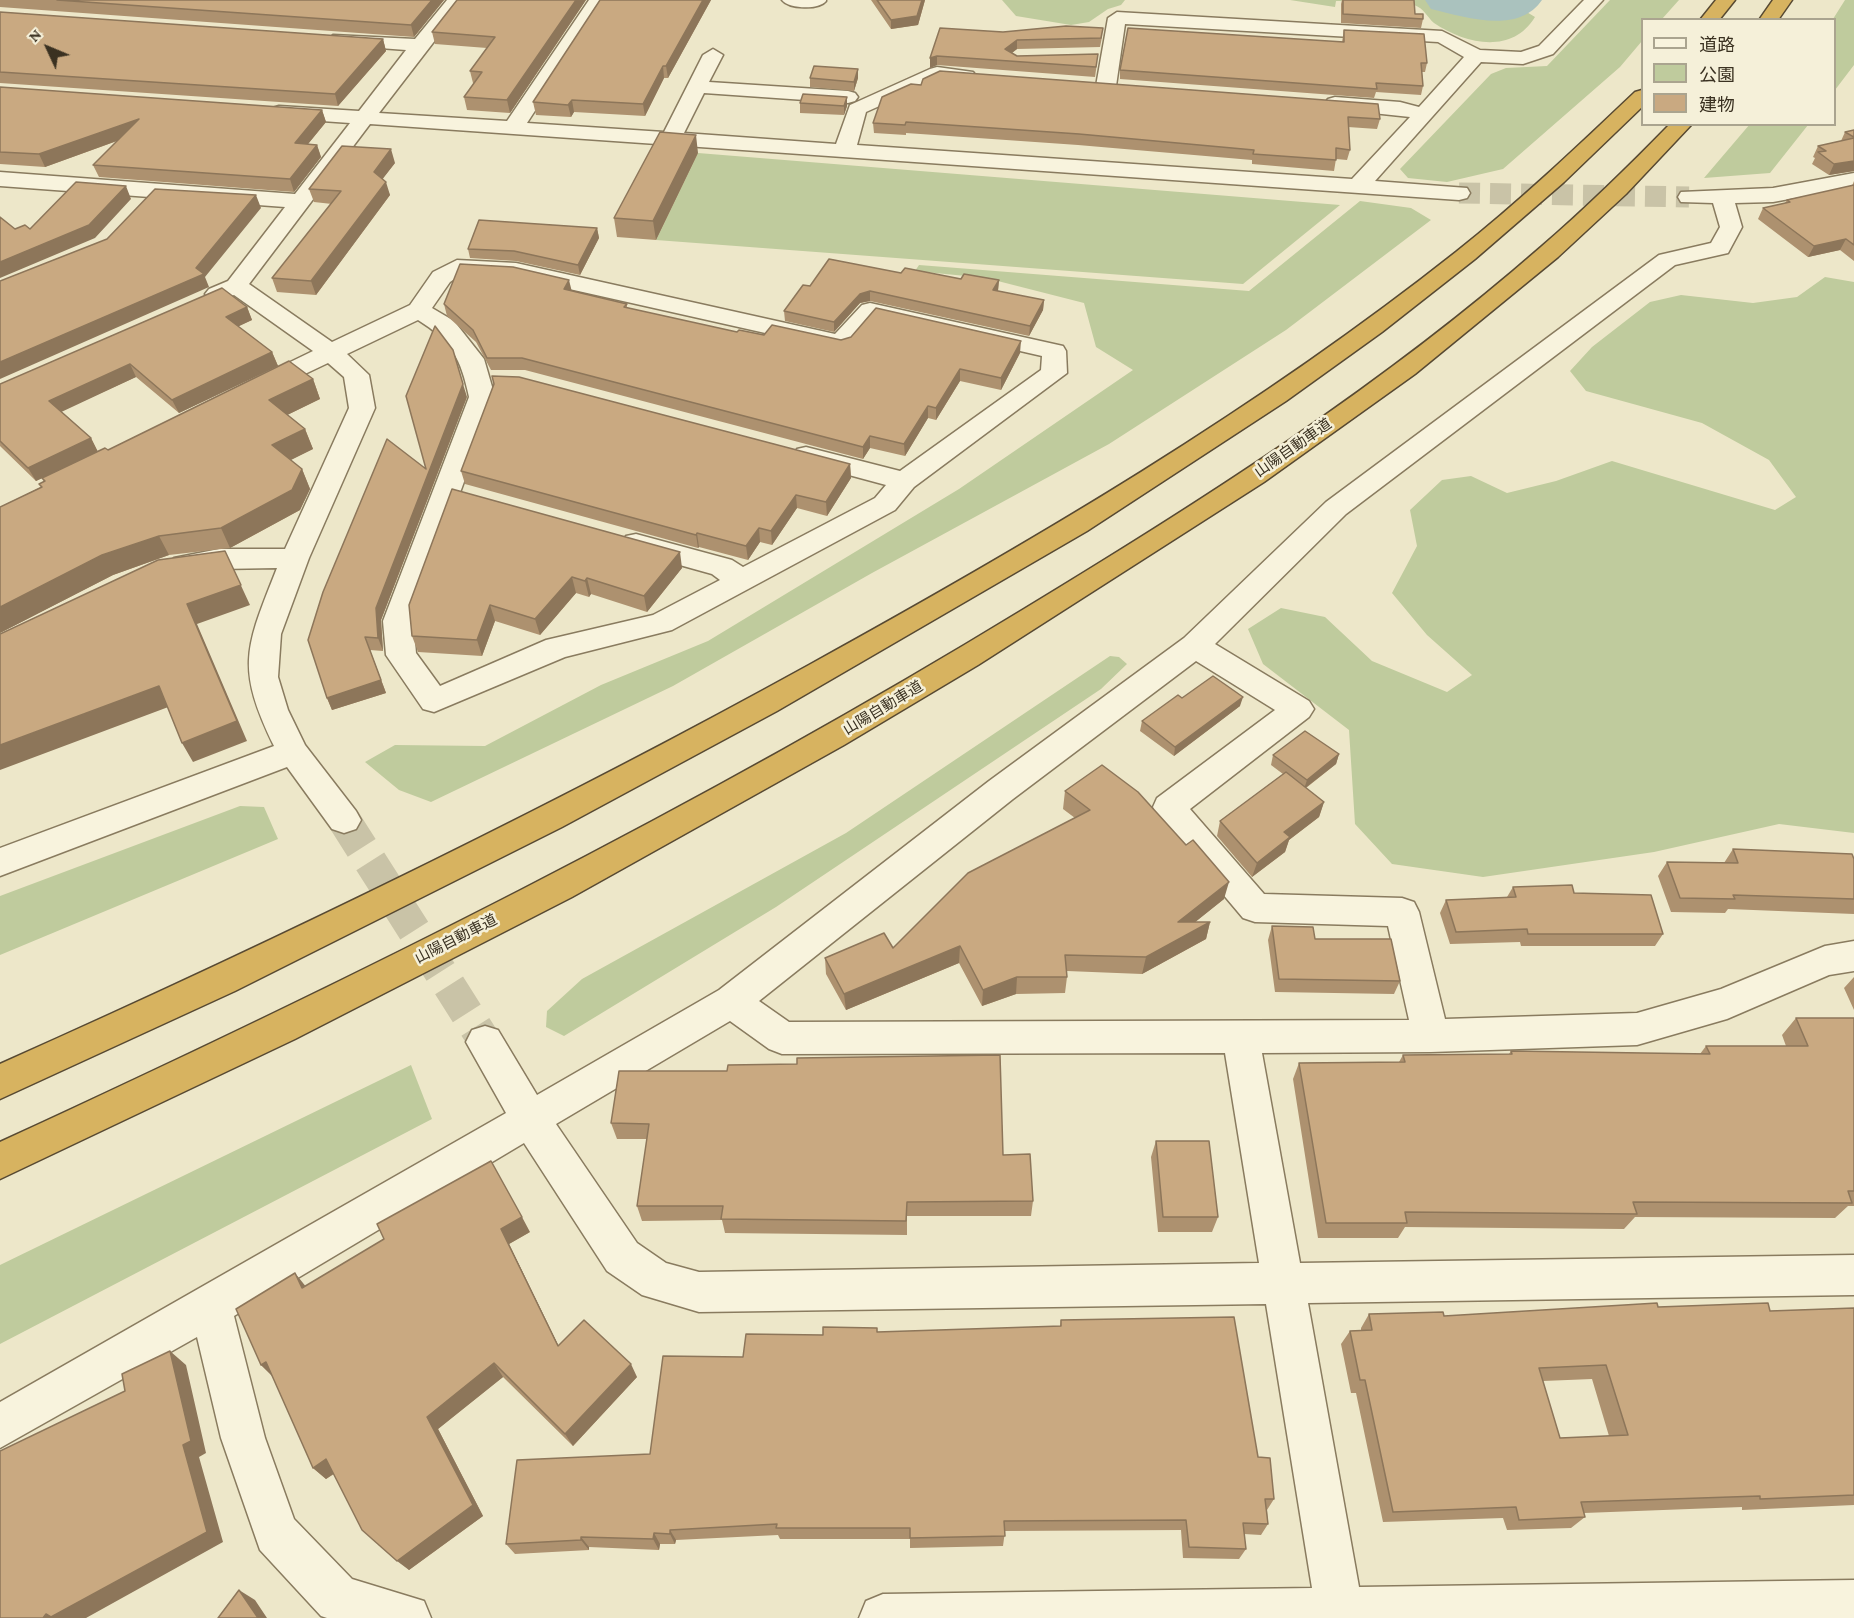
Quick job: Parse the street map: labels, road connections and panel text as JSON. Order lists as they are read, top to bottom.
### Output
{
  "streets": {
    "highway": ["山陽自動車道"]
  },
  "legend": ["道路", "公園", "建物"],
  "north": "top left"
}
